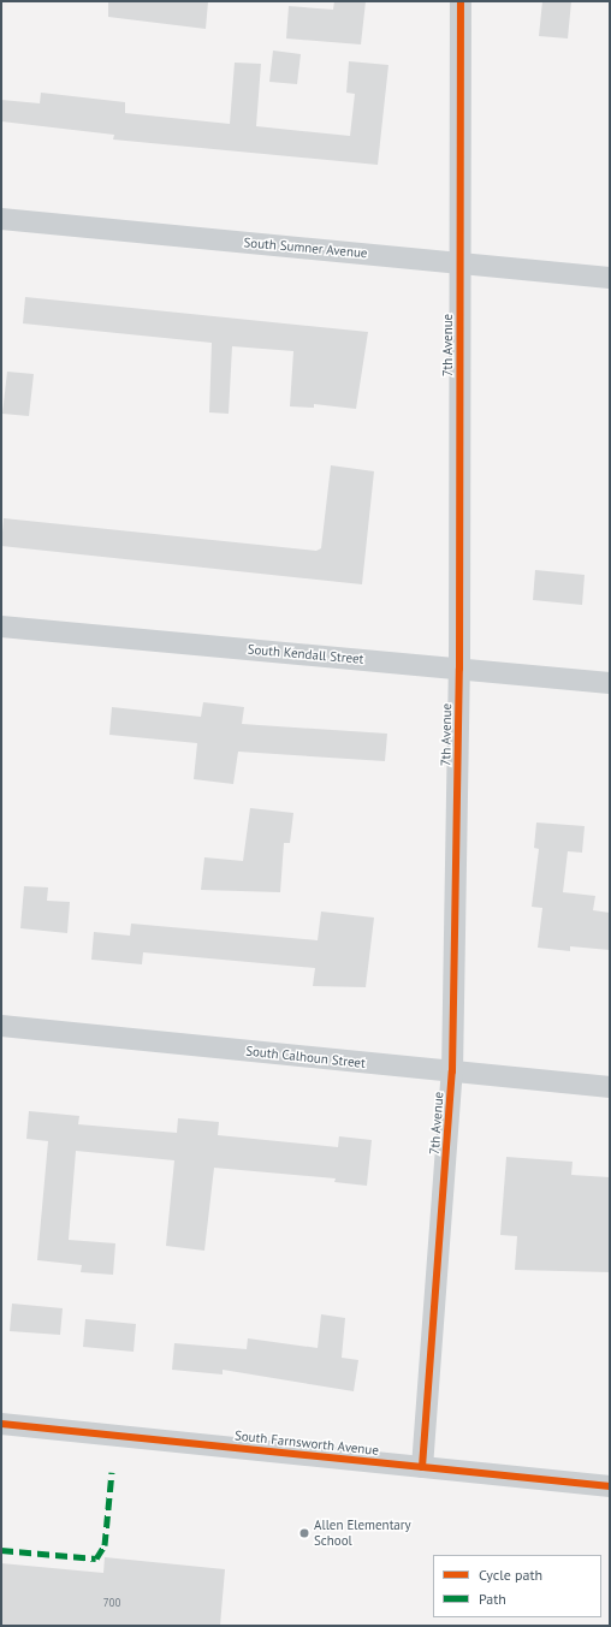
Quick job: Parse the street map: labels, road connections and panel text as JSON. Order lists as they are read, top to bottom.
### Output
{
  "streets": {
    "street": [
      "South Sumner Avenue",
      "7th Avenue",
      "South Kendall Street",
      "South Calhoun Street",
      "South Farnsworth Avenue"
    ]
  },
  "crossings": [
    ["South Sumner Avenue", "7th Avenue"],
    ["7th Avenue", "South Kendall Street"],
    ["7th Avenue", "South Calhoun Street"],
    ["7th Avenue", "South Farnsworth Avenue"]
  ],
  "places": ["Allen Elementary School"],
  "house_numbers": ["700"],
  "legend": ["Cycle path", "Path"]
}
